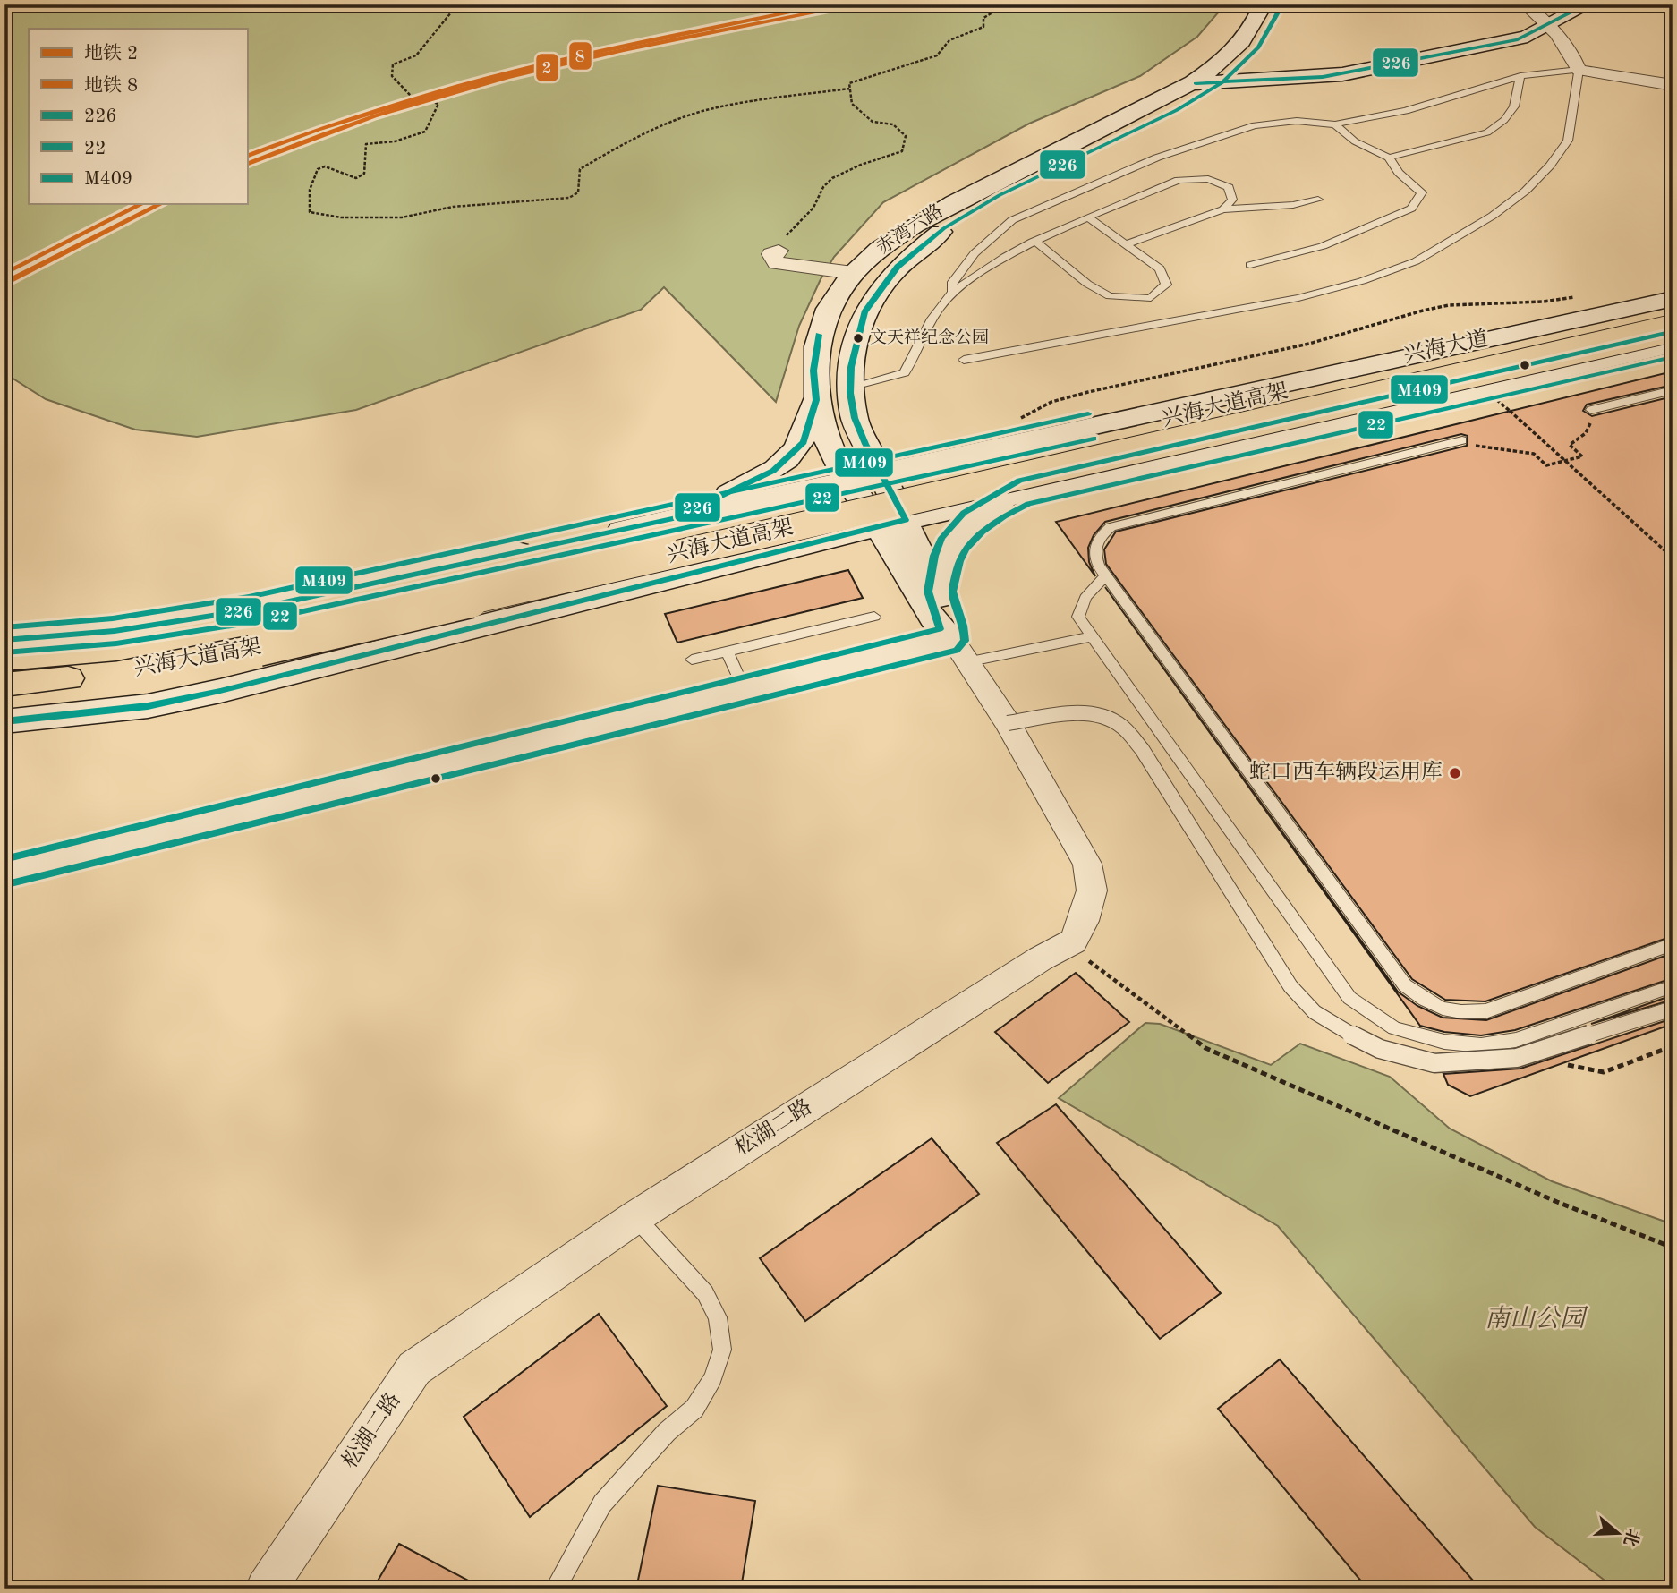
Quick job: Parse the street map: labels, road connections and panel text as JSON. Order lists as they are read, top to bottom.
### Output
{
  "streets": {
    "main road": ["兴海大道高架"],
    "street": ["赤湾六路", "兴海大道", "松湖二路"]
  },
  "crossings": [
    ["赤湾六路", "兴海大道"]
  ],
  "parks": ["南山公园"],
  "places": ["文天祥纪念公园", "蛇口西车辆段运用库"],
  "lines": [
    "metro line 2",
    "metro line 8",
    "transit line 226",
    "transit line M409",
    "transit line 22"
  ],
  "legend": [
    "地铁 2",
    "地铁 8",
    "226",
    "22",
    "M409"
  ],
  "north": "right"
}
